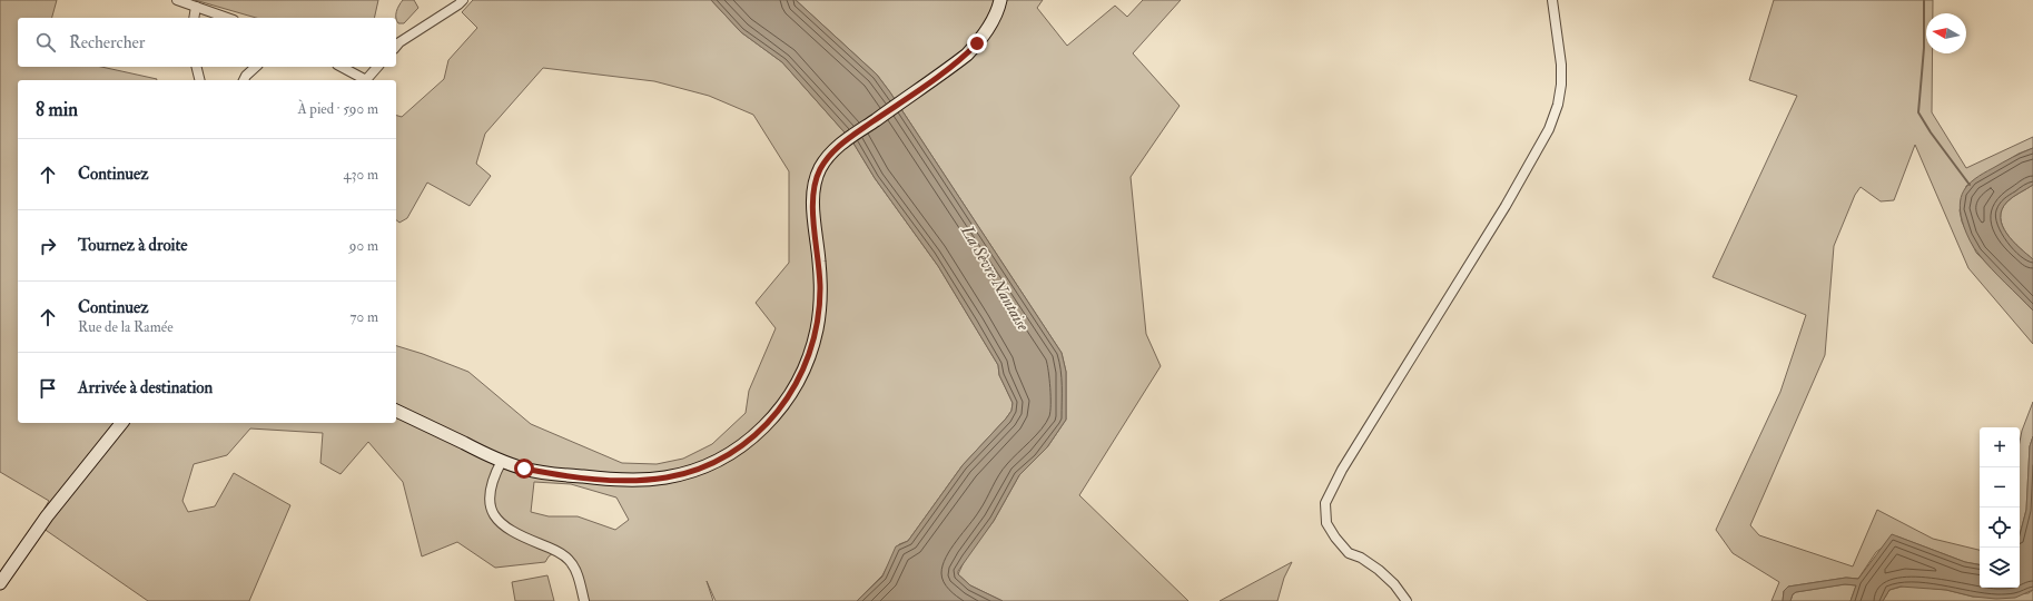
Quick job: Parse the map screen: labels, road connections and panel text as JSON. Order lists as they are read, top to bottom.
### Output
{
  "water": ["La Sèvre Nantaise"],
  "north": "left",
  "page": {
    "search": "Rechercher",
    "heading": ["8 min", "À pied · 590 m"],
    "list": [
      ["Continuez", "430 m"],
      ["Tournez à droite", "90 m"],
      ["Continuez", "Rue de la Ramée", "70 m"],
      "Arrivée à destination"
    ],
    "map_buttons": ["+", "−"]
  }
}
